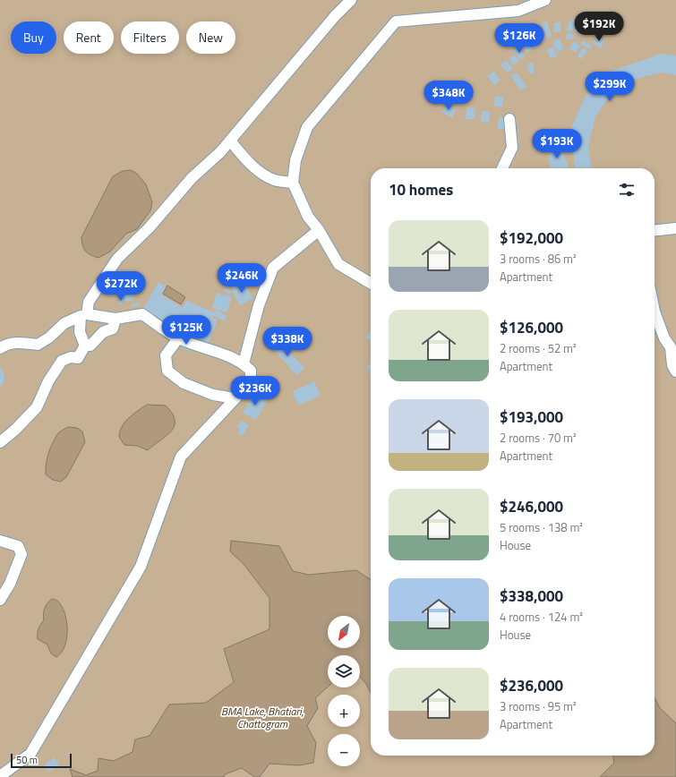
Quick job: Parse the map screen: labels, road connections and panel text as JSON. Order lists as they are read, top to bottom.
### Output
{
  "water": ["BMA Lake, Bhatiari, Chattogram"],
  "scale_bar": "50 m",
  "north": "bottom left",
  "page": {
    "price": [
      "$192K",
      "$126K",
      "$299K",
      "$348K",
      "$193K",
      "$246K",
      "$272K",
      "$125K",
      "$338K",
      "$236K"
    ],
    "chip": [
      "Buy",
      "Rent",
      "Filters",
      "New"
    ],
    "heading": "10 homes",
    "list": [
      {
        "name": "$192,000",
        "note": "3 rooms · 86 m² · Apartment"
      },
      {
        "name": "$126,000",
        "note": "2 rooms · 52 m² · Apartment"
      },
      {
        "name": "$193,000",
        "note": "2 rooms · 70 m² · Apartment"
      },
      {
        "name": "$246,000",
        "note": "5 rooms · 138 m² · House"
      },
      {
        "name": "$338,000",
        "note": "4 rooms · 124 m² · House"
      },
      {
        "name": "$236,000",
        "note": "3 rooms · 95 m² · Apartment"
      }
    ],
    "map_buttons": ["+", "−"],
    "scale": "50 m"
  }
}
